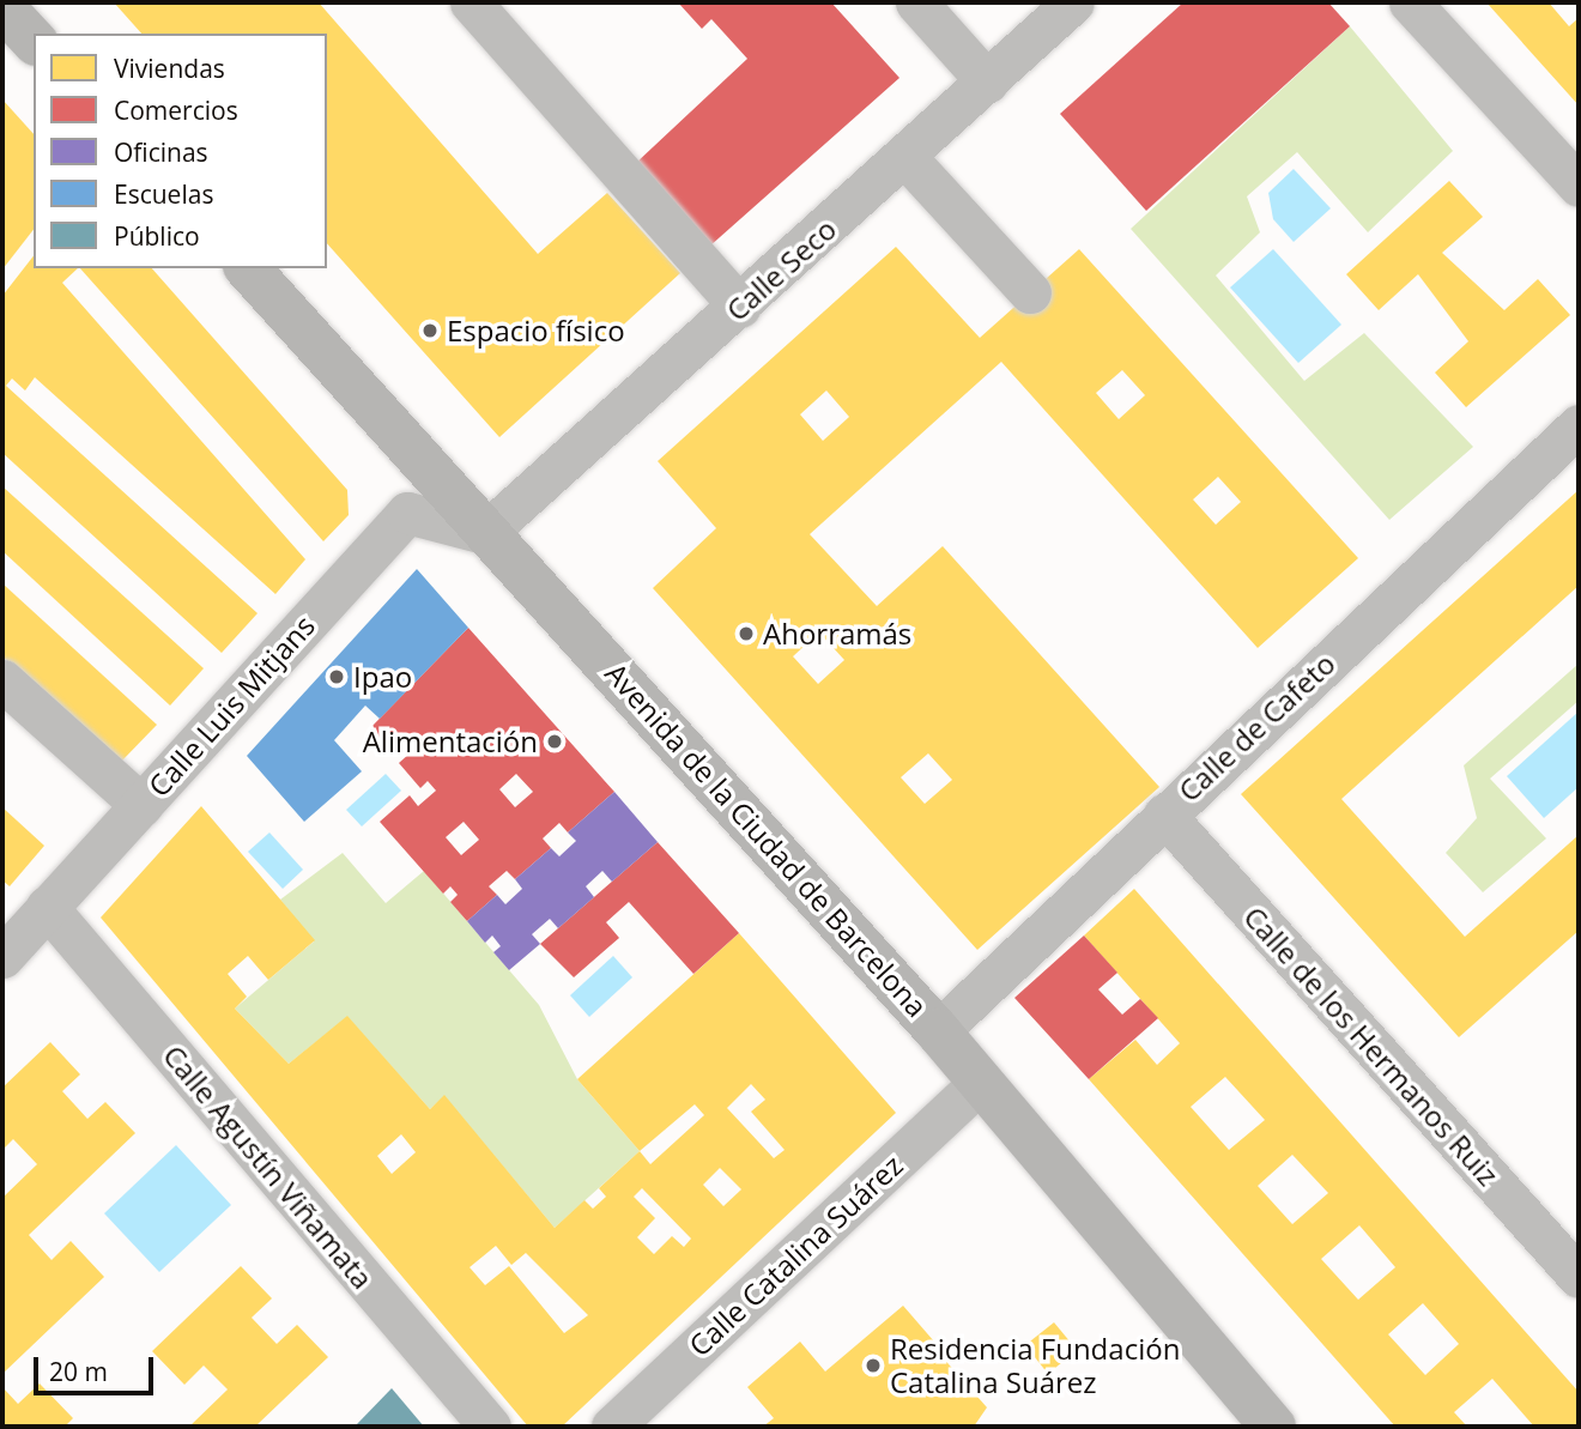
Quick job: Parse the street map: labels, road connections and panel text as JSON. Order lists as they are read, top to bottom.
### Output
{
  "streets": {
    "main road": ["Avenida de la Ciudad de Barcelona"],
    "street": [
      "Calle Seco",
      "Calle Luis Mitjans",
      "Calle de Cafeto",
      "Calle de los Hermanos Ruiz",
      "Calle Agustín Viñamata",
      "Calle Catalina Suárez"
    ]
  },
  "crossings": [
    ["Calle Seco", "Calle Luis Mitjans"],
    ["Calle Seco", "Avenida de la Ciudad de Barcelona"],
    ["Calle Luis Mitjans", "Avenida de la Ciudad de Barcelona"],
    ["Calle Luis Mitjans", "Calle Agustín Viñamata"],
    ["Calle de Cafeto", "Avenida de la Ciudad de Barcelona"],
    ["Calle de Cafeto", "Calle de los Hermanos Ruiz"],
    ["Avenida de la Ciudad de Barcelona", "Calle Catalina Suárez"]
  ],
  "places": [
    "Espacio físico",
    "Ahorramás",
    "Ipao",
    "Alimentación",
    "Residencia Fundación Catalina Suárez"
  ],
  "legend": [
    "Viviendas",
    "Comercios",
    "Oficinas",
    "Escuelas",
    "Público"
  ],
  "scale_bar": "20 m"
}
